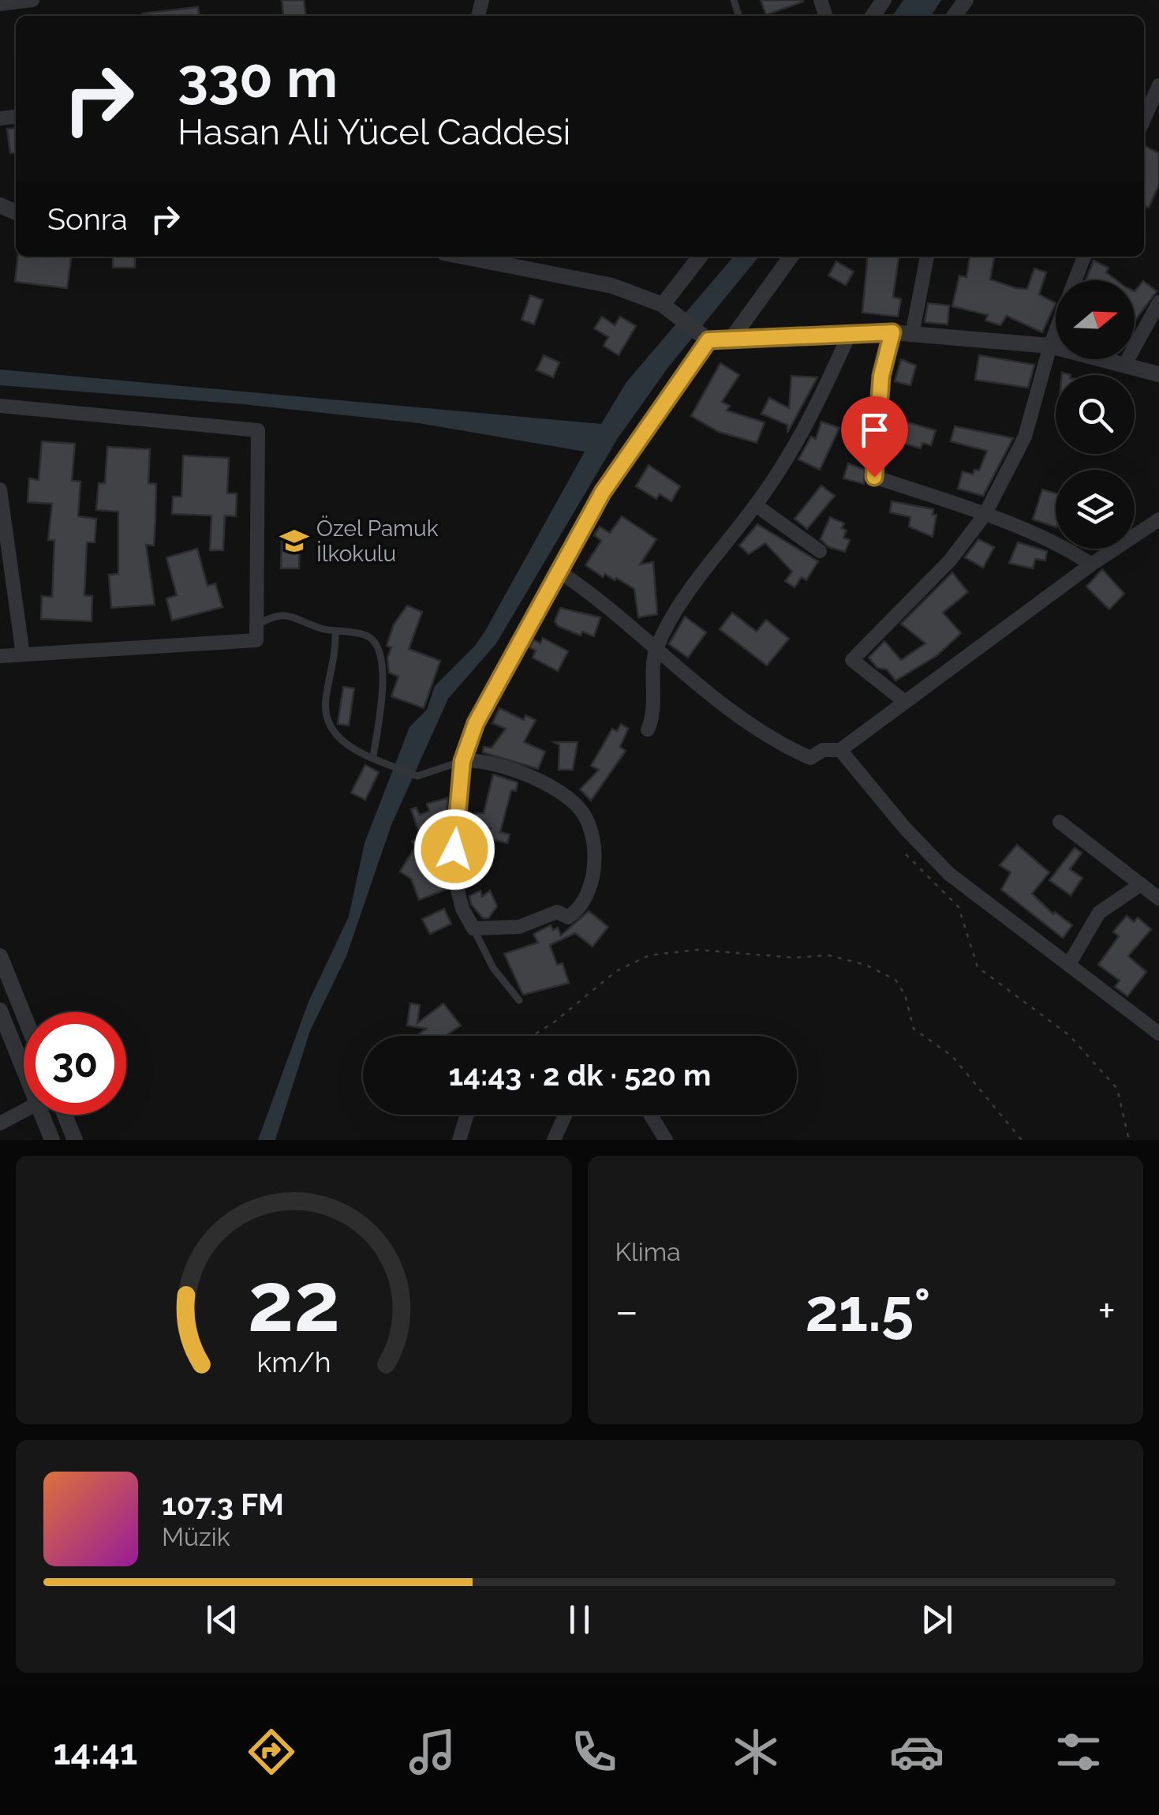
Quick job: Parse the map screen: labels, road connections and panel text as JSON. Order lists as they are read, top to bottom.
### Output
{
  "places": {
    "school or university": ["Özel Pamuk İlkokulu"]
  },
  "north": "right",
  "page": {
    "turn": ["330 m", "Hasan Ali Yücel Caddesi"],
    "then": "Sonra",
    "limit": "30",
    "trip": "14:43 · 2 dk · 520 m",
    "tile": "Klima",
    "heat": ["−", "21.5°", "+"],
    "song": ["107.3 FM", "Müzik"],
    "tabs": "14:41",
    "gauge": ["22", "km/h"]
  }
}
